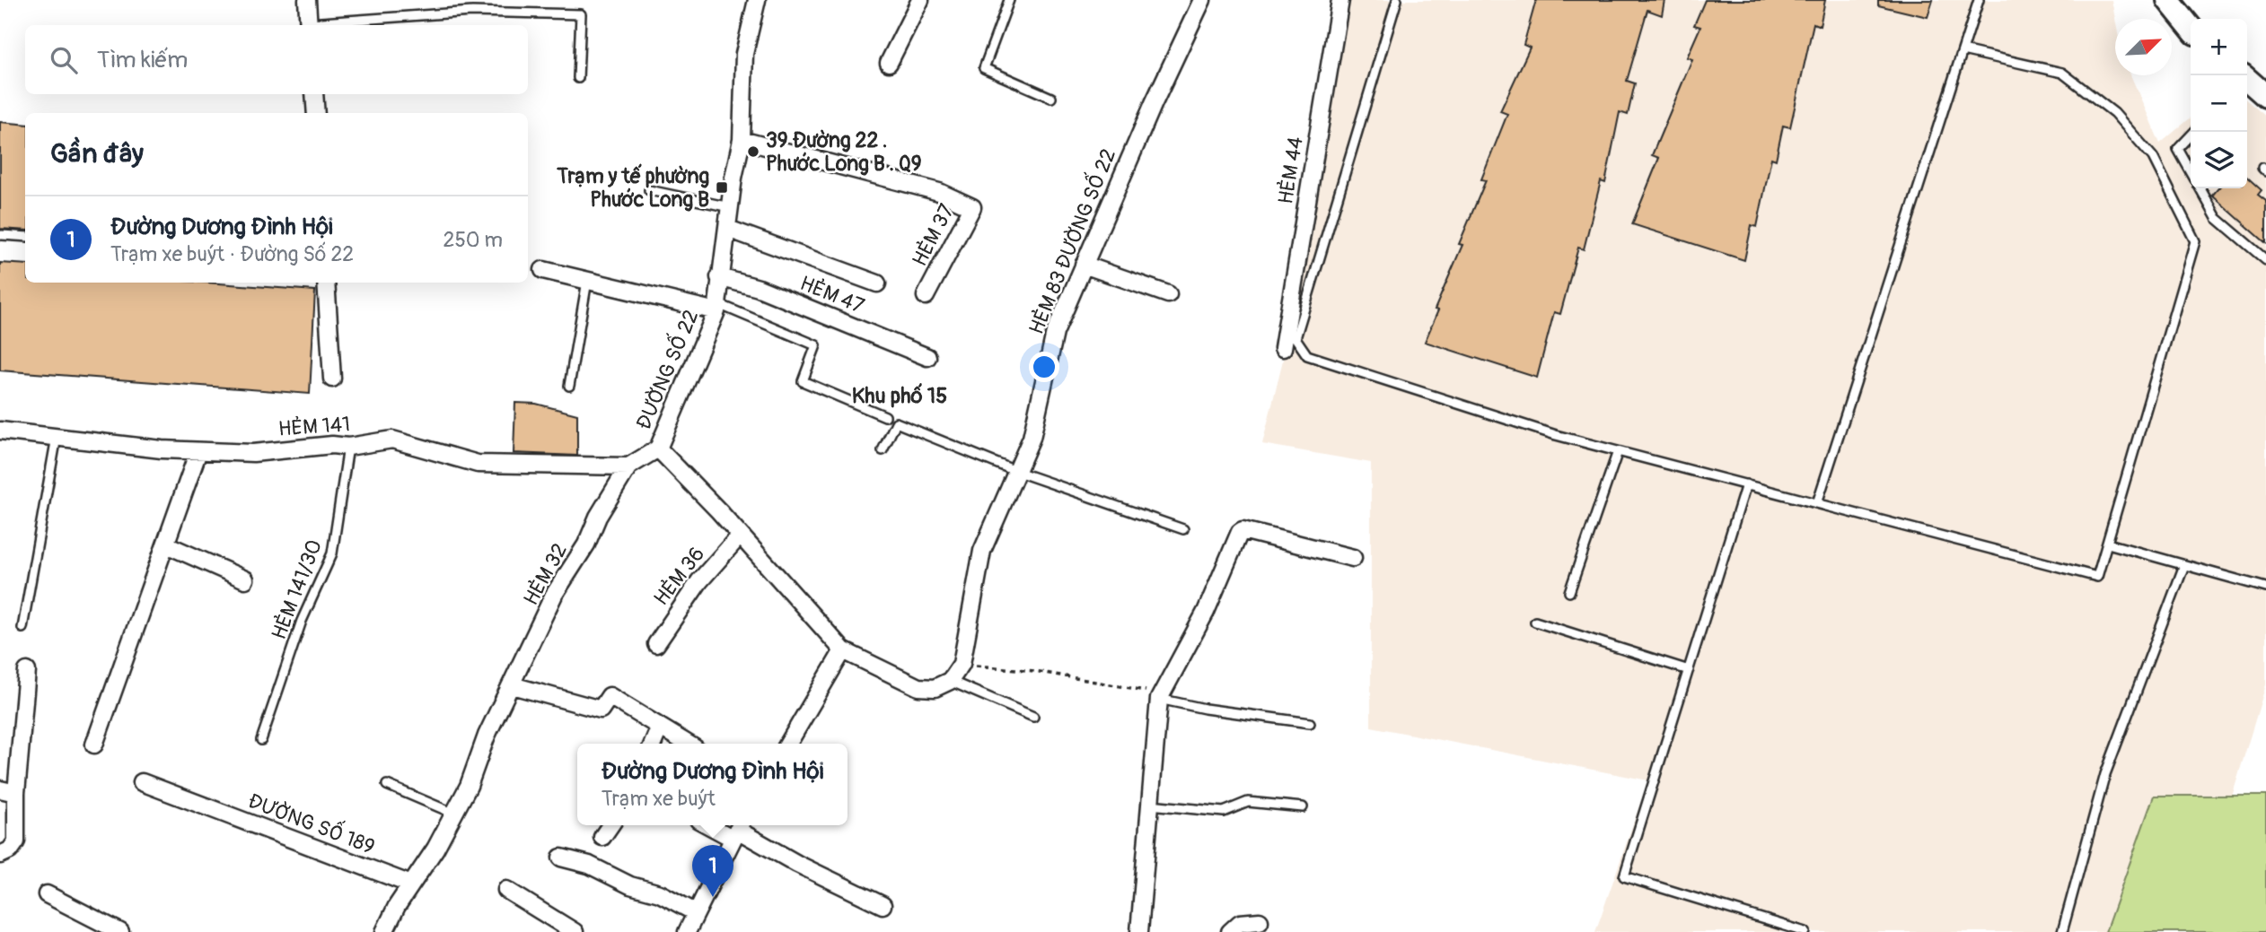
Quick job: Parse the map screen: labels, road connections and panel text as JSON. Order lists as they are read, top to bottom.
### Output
{
  "streets": {
    "street": [
      "HẺM 44",
      "HẺM 37",
      "HẺM 83 ĐƯỜNG SỐ 22",
      "HẺM 47",
      "ĐƯỜNG SỐ 22",
      "HẺM 141",
      "HẺM 32",
      "HẺM 36",
      "ĐƯỜNG SỐ 189"
    ],
    "lane": ["HẺM 141/30"]
  },
  "crossings": [
    ["HẺM 37", "ĐƯỜNG SỐ 22"],
    ["HẺM 47", "ĐƯỜNG SỐ 22"],
    ["ĐƯỜNG SỐ 22", "HẺM 32"],
    ["ĐƯỜNG SỐ 22", "HẺM 36"],
    ["HẺM 141", "HẺM 32"],
    ["HẺM 141", "HẺM 141/30"]
  ],
  "districts": ["Khu phố 15"],
  "places": {
    "other": ["39 Đường 22 . Phước Long B . Q9"],
    "transit": ["Trạm y tế phường Phước Long B"]
  },
  "north": "top right",
  "page": {
    "map_buttons": ["+", "−"],
    "search": "Tìm kiếm",
    "heading": "Gần đây",
    "list": [
      {
        "mark": "1",
        "name": "Đường Dương Đình Hội",
        "note": "Trạm xe buýt · Đường Số 22",
        "value": "250 m"
      }
    ],
    "popup": ["Đường Dương Đình Hội", "Trạm xe buýt"],
    "pins": "1"
  }
}
